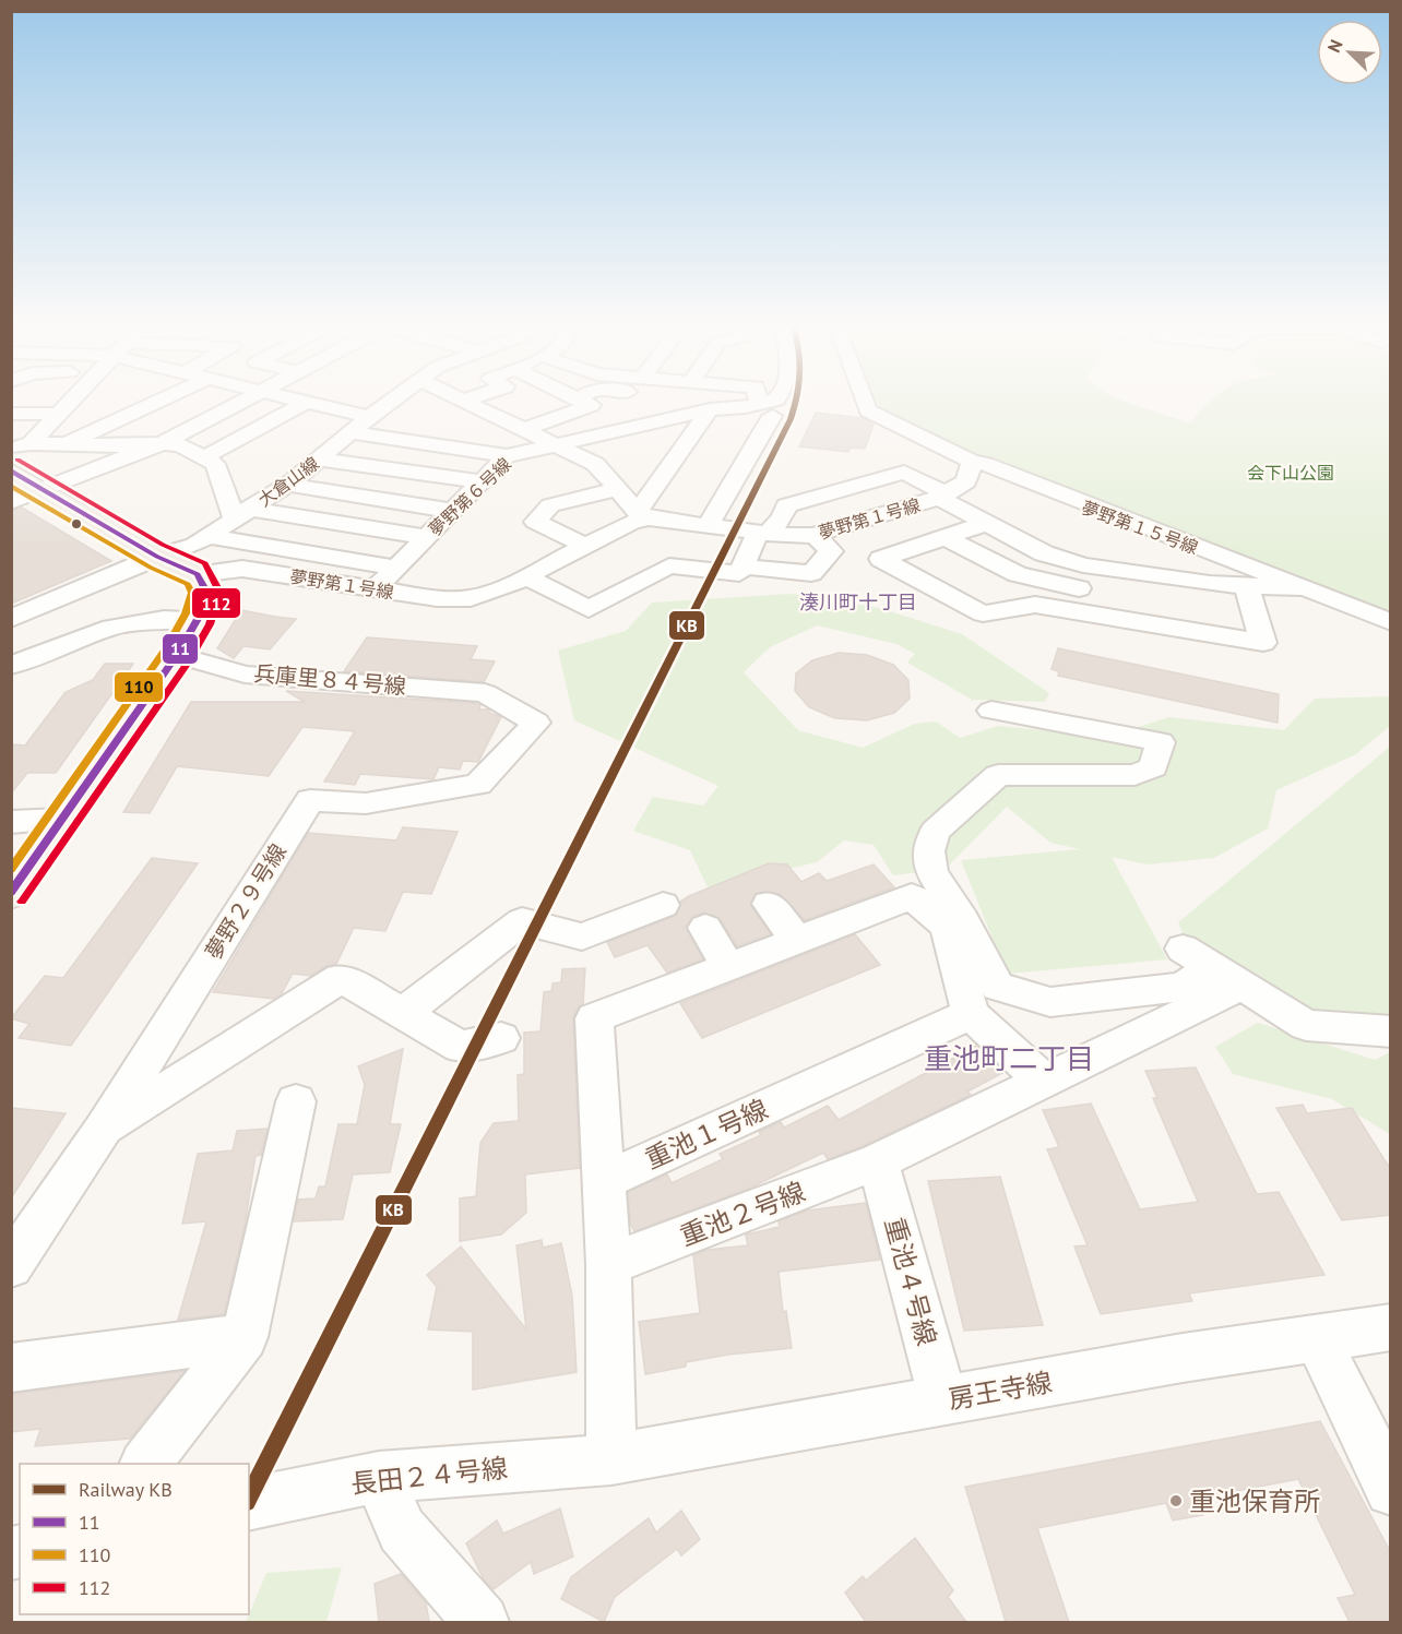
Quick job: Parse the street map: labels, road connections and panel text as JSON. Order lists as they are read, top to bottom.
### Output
{
  "streets": {
    "street": [
      "大倉山線",
      "夢野第６号線",
      "夢野第１号線",
      "夢野第１５号線",
      "兵庫里８４号線",
      "夢野２９号線",
      "重池１号線",
      "重池２号線",
      "重池４号線",
      "房王寺線",
      "長田２４号線"
    ]
  },
  "crossings": [
    ["夢野第６号線", "夢野第１号線"],
    ["夢野第１号線", "夢野第１５号線"],
    ["兵庫里８４号線", "夢野２９号線"],
    ["重池２号線", "重池４号線"],
    ["重池４号線", "房王寺線"],
    ["房王寺線", "長田２４号線"]
  ],
  "districts": ["湊川町十丁目", "重池町二丁目"],
  "parks": ["会下山公園"],
  "places": ["重池保育所"],
  "lines": [
    "rail line KB",
    "transit line 112",
    "transit line 11",
    "transit line 110"
  ],
  "legend": [
    "Railway KB",
    "11",
    "110",
    "112"
  ],
  "north": "top left"
}
